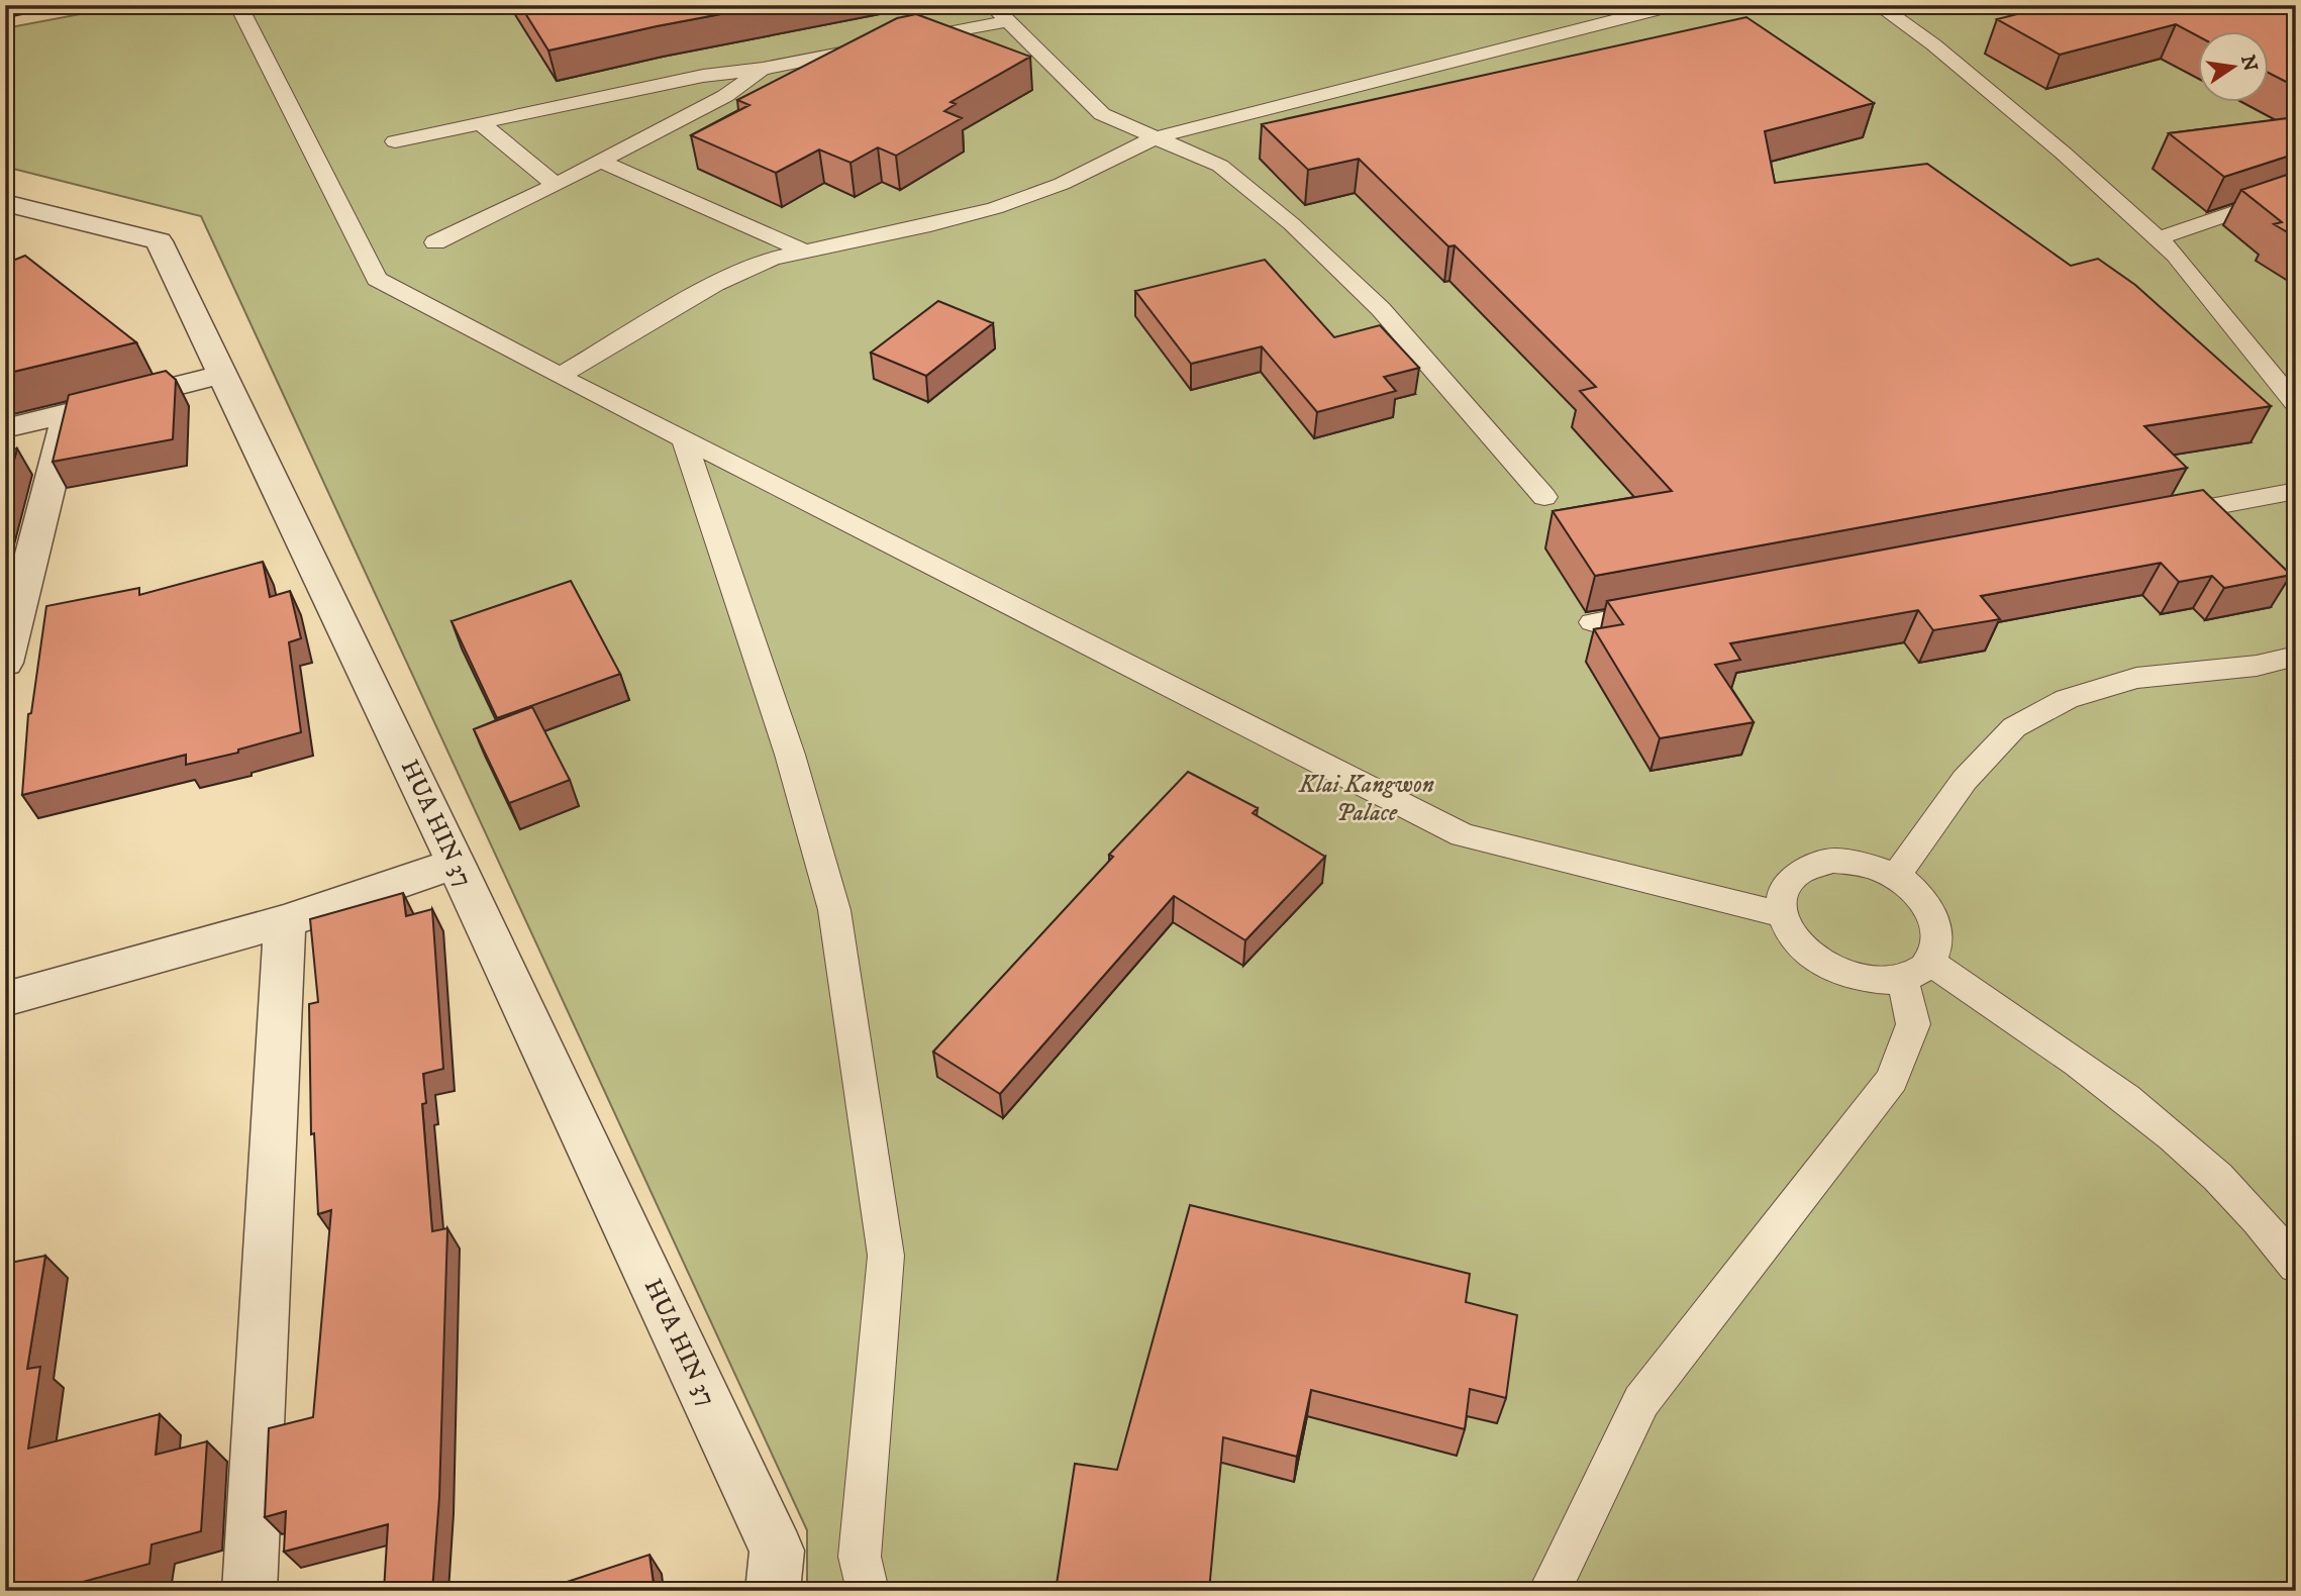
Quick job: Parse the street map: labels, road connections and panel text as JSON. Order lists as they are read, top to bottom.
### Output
{
  "streets": {
    "street": ["HUA HIN 37"]
  },
  "parks": ["Klai Kangwon Palace"],
  "north": "right"
}
